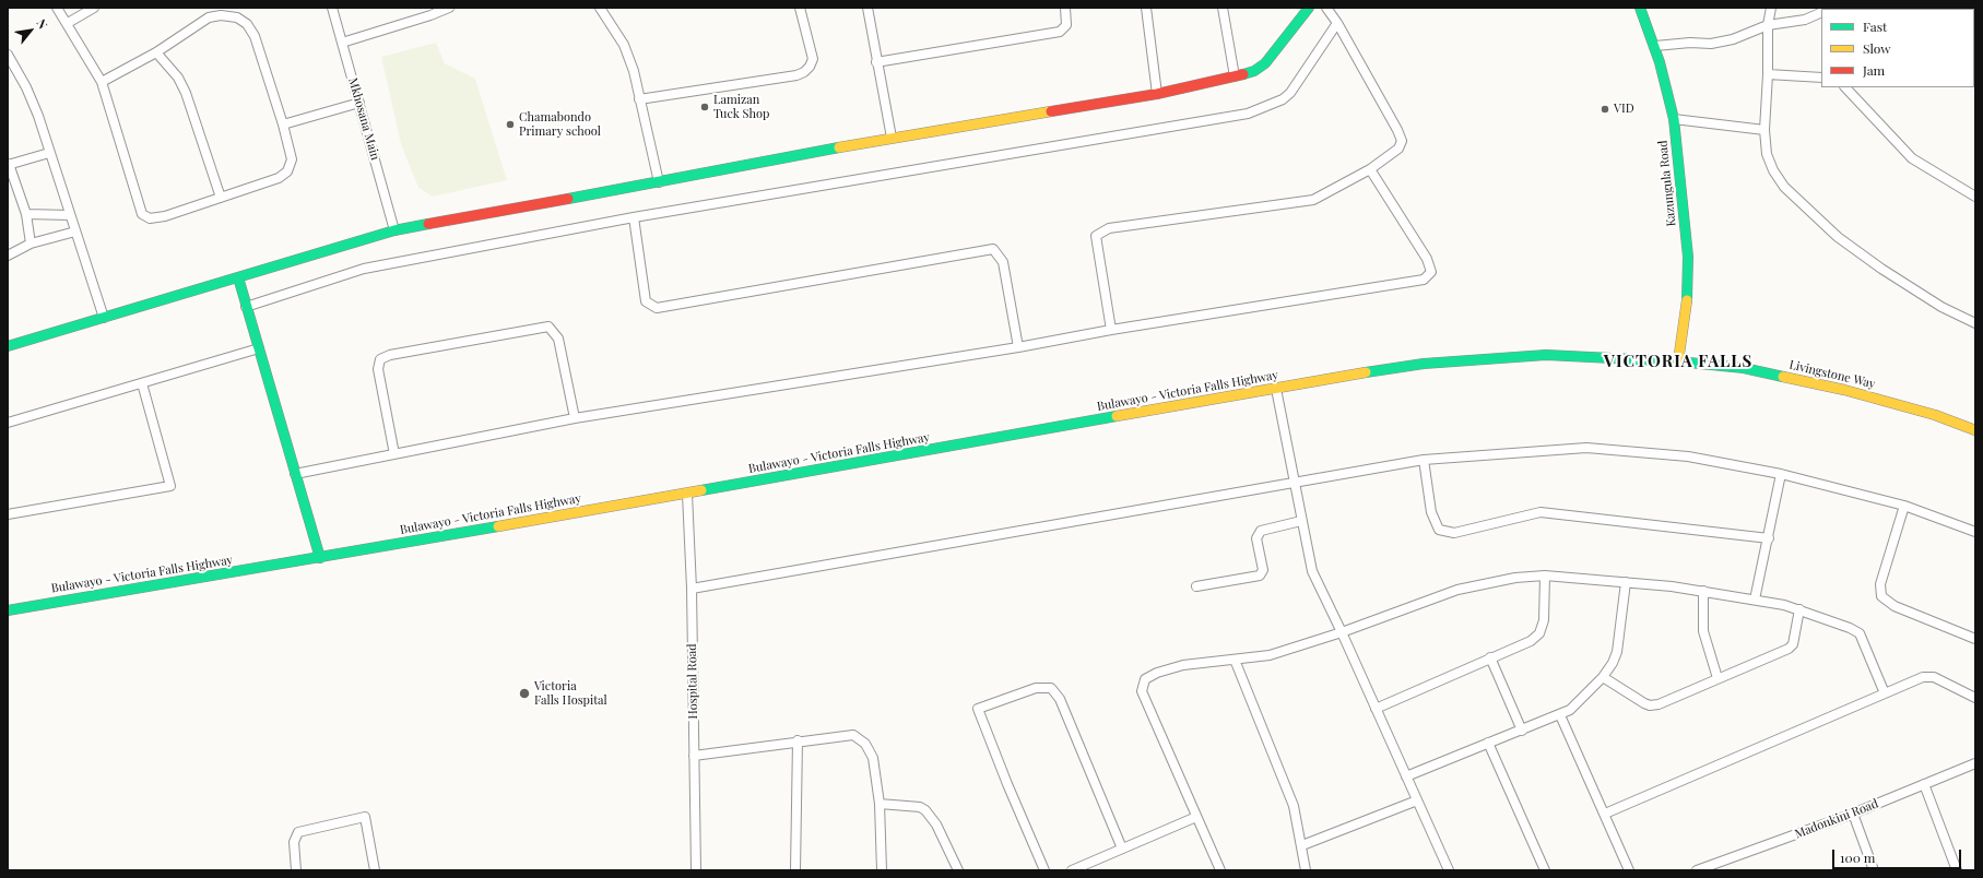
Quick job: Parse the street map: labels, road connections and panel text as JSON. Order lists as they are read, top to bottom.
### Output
{
  "streets": {
    "main road": ["Kazungula Road", "Livingstone Way", "Bulawayo - Victoria Falls Highway"],
    "street": ["Mkhosana Main", "Hospital Road", "Madonkini Road"]
  },
  "crossings": [
    ["Kazungula Road", "Livingstone Way"],
    ["Kazungula Road", "Bulawayo - Victoria Falls Highway"],
    ["Livingstone Way", "Bulawayo - Victoria Falls Highway"],
    ["Bulawayo - Victoria Falls Highway", "Hospital Road"]
  ],
  "districts": ["VICTORIA FALLS"],
  "places": [
    "Lamizan Tuck Shop",
    "VID",
    "Chamabondo Primary school",
    "Victoria Falls Hospital"
  ],
  "legend": ["Fast", "Slow", "Jam"],
  "scale_bar": "100 m",
  "north": "top right"
}
